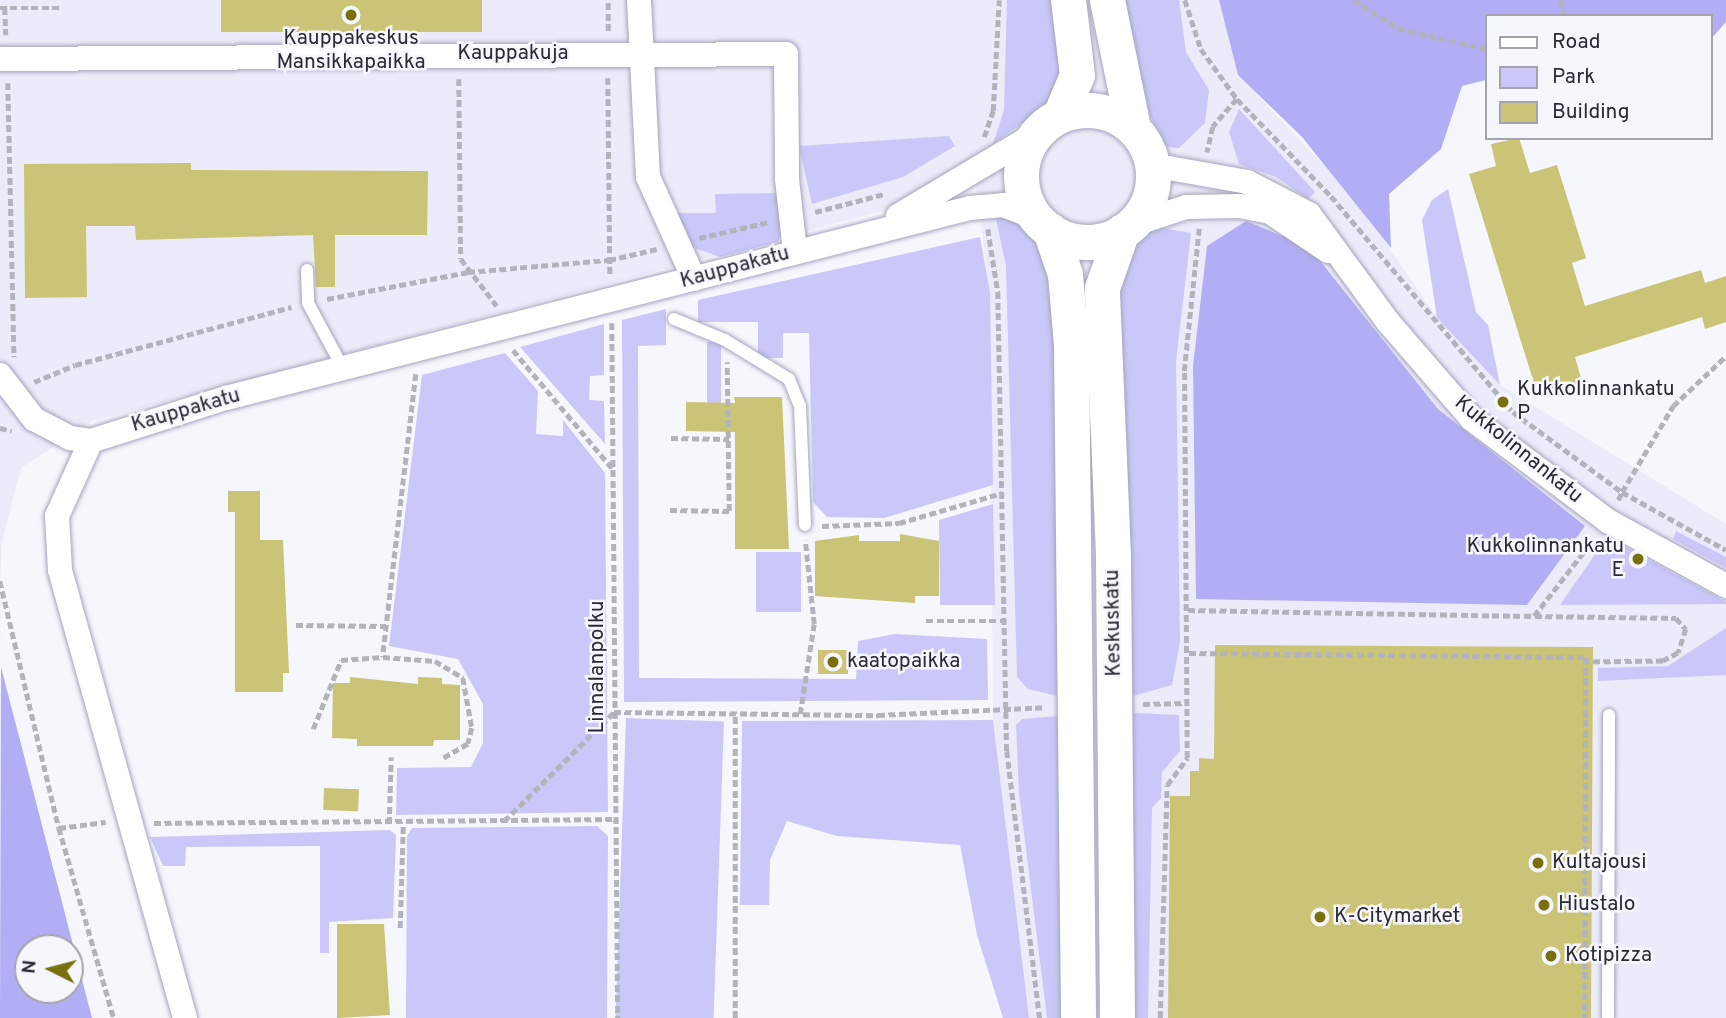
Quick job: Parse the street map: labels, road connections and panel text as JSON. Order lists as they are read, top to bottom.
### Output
{
  "streets": {
    "main road": ["Keskuskatu"],
    "street": ["Kauppakuja", "Kauppakatu", "Kukkolinnankatu"],
    "path": ["Linnalanpolku"]
  },
  "crossings": [
    ["Kauppakuja", "Kauppakatu"],
    ["Kauppakuja", "Linnalanpolku"],
    ["Kauppakatu", "Kukkolinnankatu"],
    ["Kauppakatu", "Keskuskatu"],
    ["Kauppakatu", "Linnalanpolku"],
    ["Kukkolinnankatu", "Keskuskatu"]
  ],
  "places": [
    "Kauppakeskus Mansikkapaikka",
    "Kukkolinnankatu P",
    "Kukkolinnankatu E",
    "kaatopaikka",
    "Kultajousi",
    "Hiustalo",
    "K-Citymarket",
    "Kotipizza"
  ],
  "legend": ["Road", "Park", "Building"],
  "north": "left"
}
